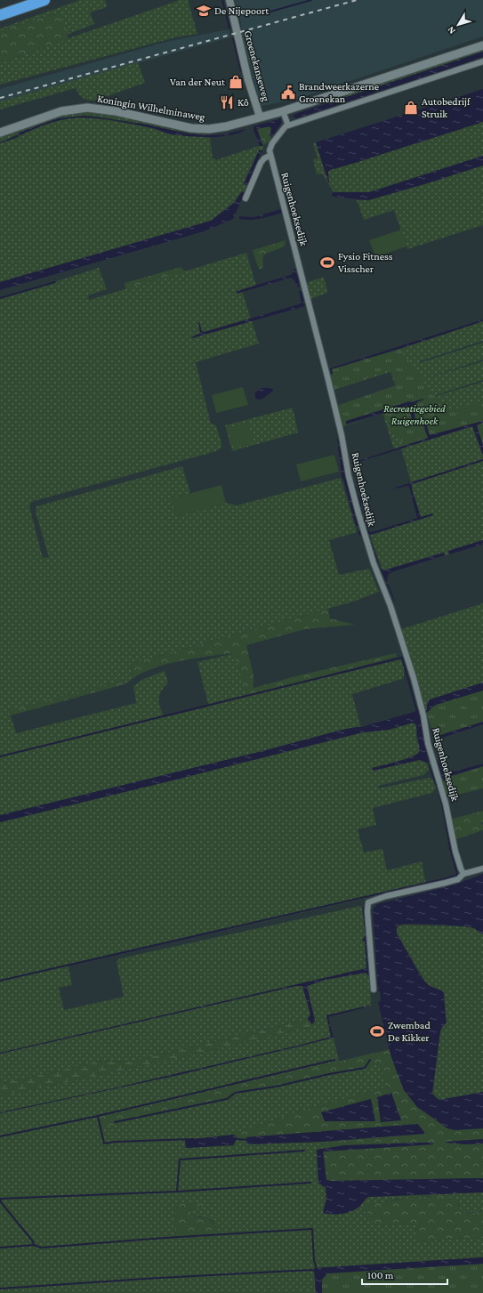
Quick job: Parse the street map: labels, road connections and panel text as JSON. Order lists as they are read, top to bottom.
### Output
{
  "streets": {
    "main road": ["Koningin Wilhelminaweg"],
    "street": ["Groenekanseweg", "Ruigenhoeksedijk"]
  },
  "crossings": [
    ["Groenekanseweg", "Koningin Wilhelminaweg"]
  ],
  "parks": ["Recreatiegebied Ruigenhoek"],
  "places": {
    "school or university": ["De Nijepoort"],
    "shop": ["Van der Neut", "Autobedrijf Struik"],
    "public building": ["Brandweerkazerne Groenekan"],
    "restaurant": ["Kô"],
    "sports": ["Fysio Fitness Visscher", "Zwembad De Kikker"]
  },
  "scale_bar": "100 m",
  "north": "bottom left"
}
